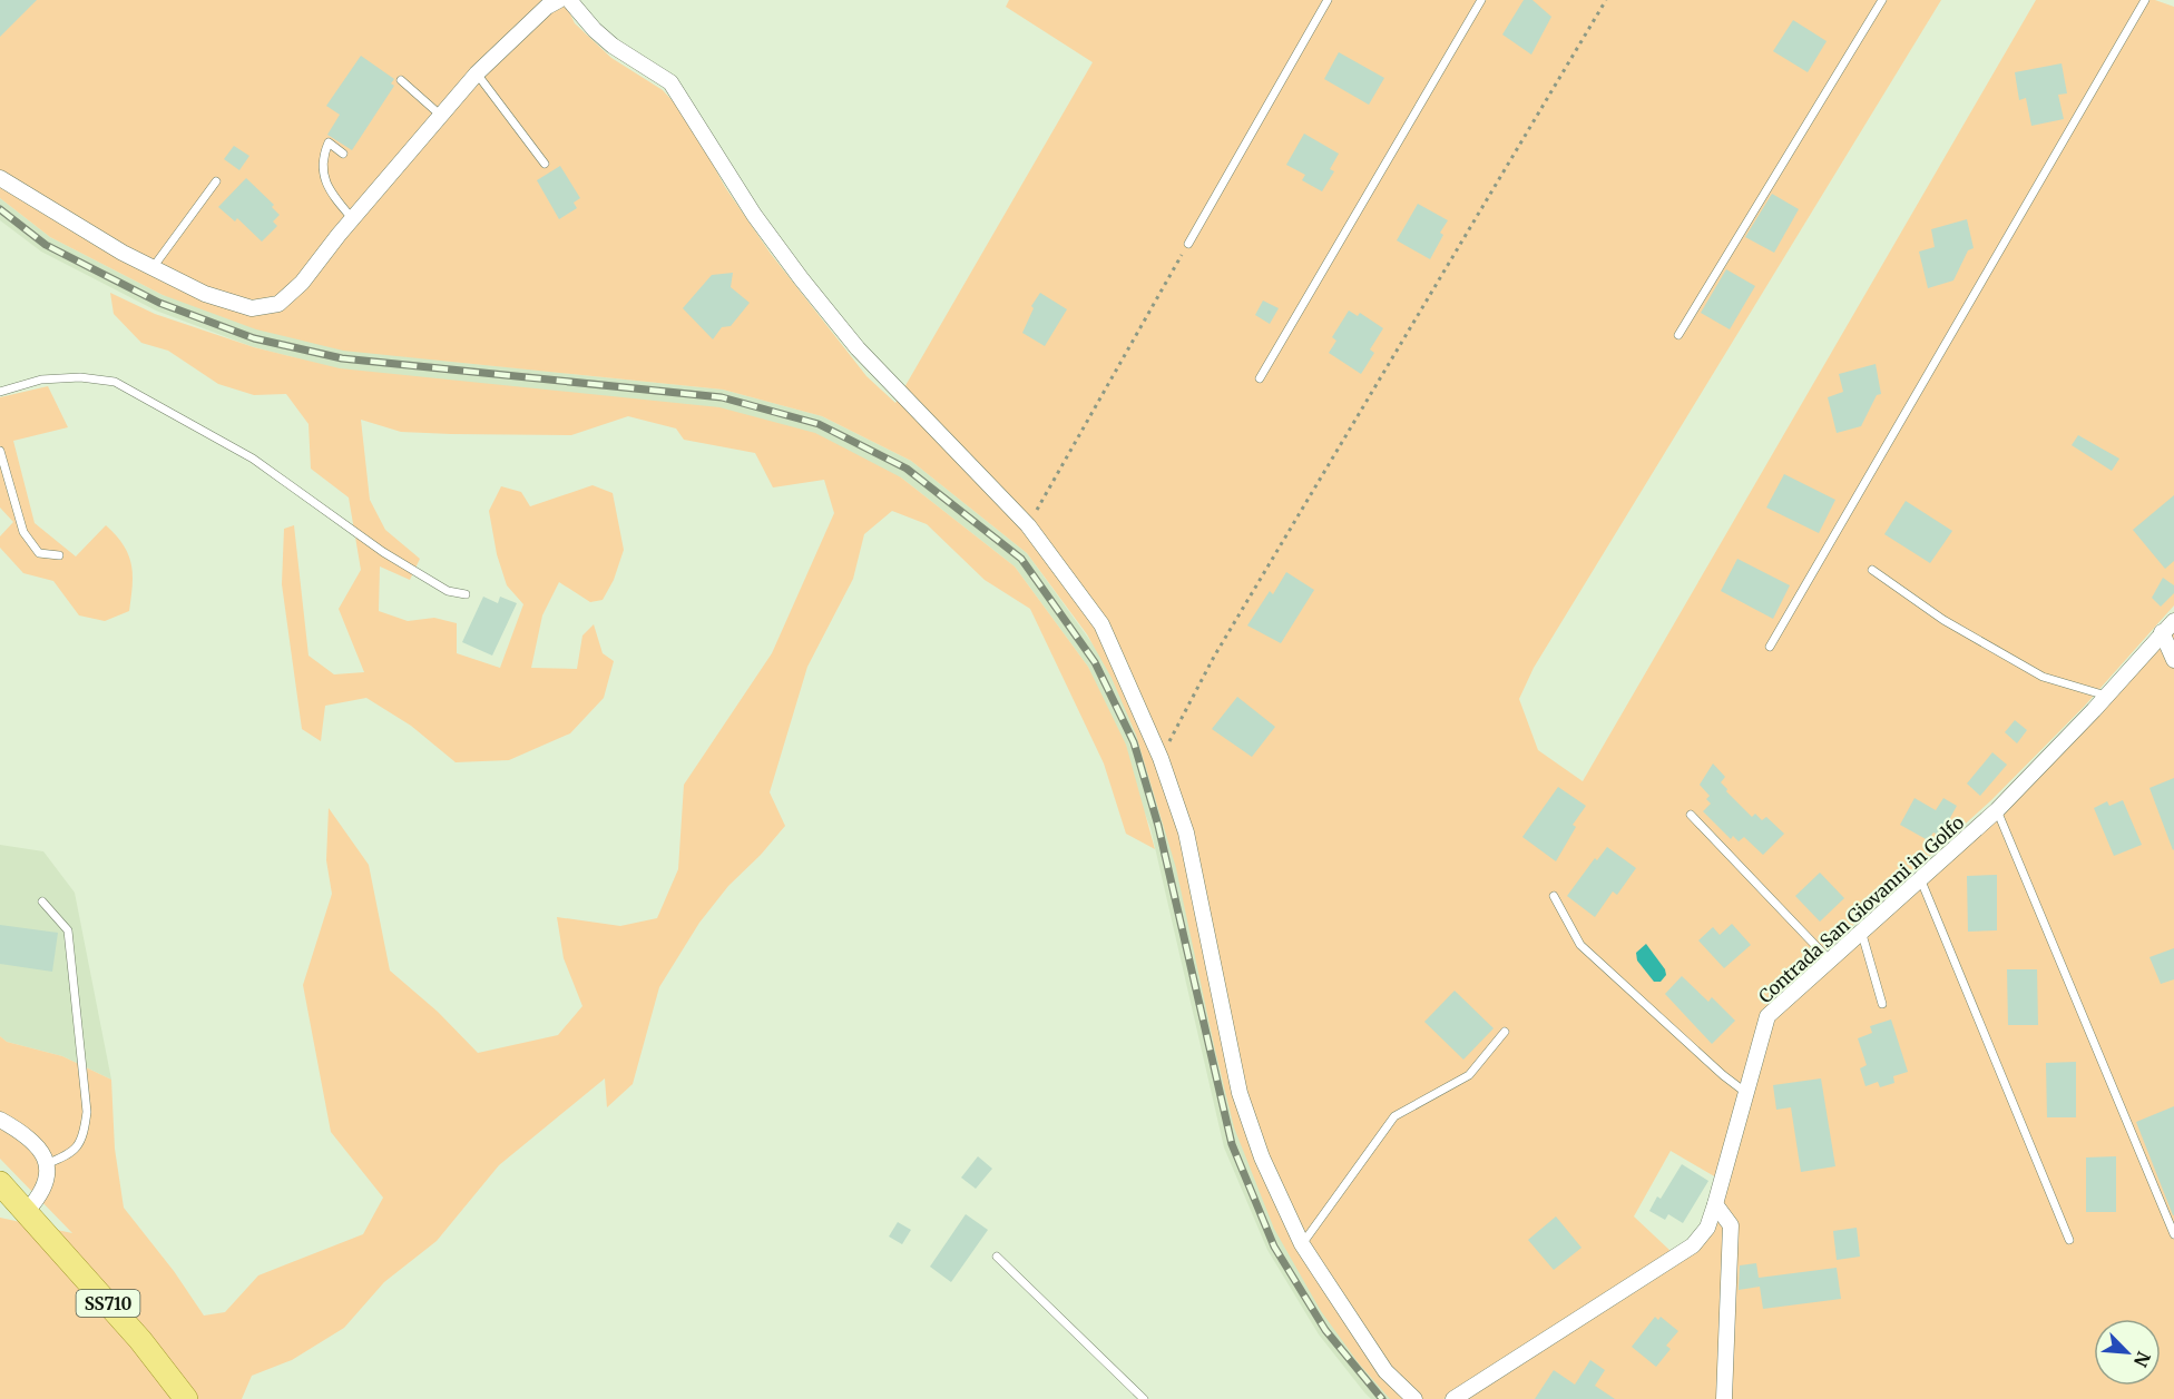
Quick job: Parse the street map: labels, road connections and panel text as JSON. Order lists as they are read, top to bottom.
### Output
{
  "streets": {
    "main road": ["SS710"],
    "street": ["Contrada San Giovanni in Golfo"]
  },
  "north": "bottom right"
}
